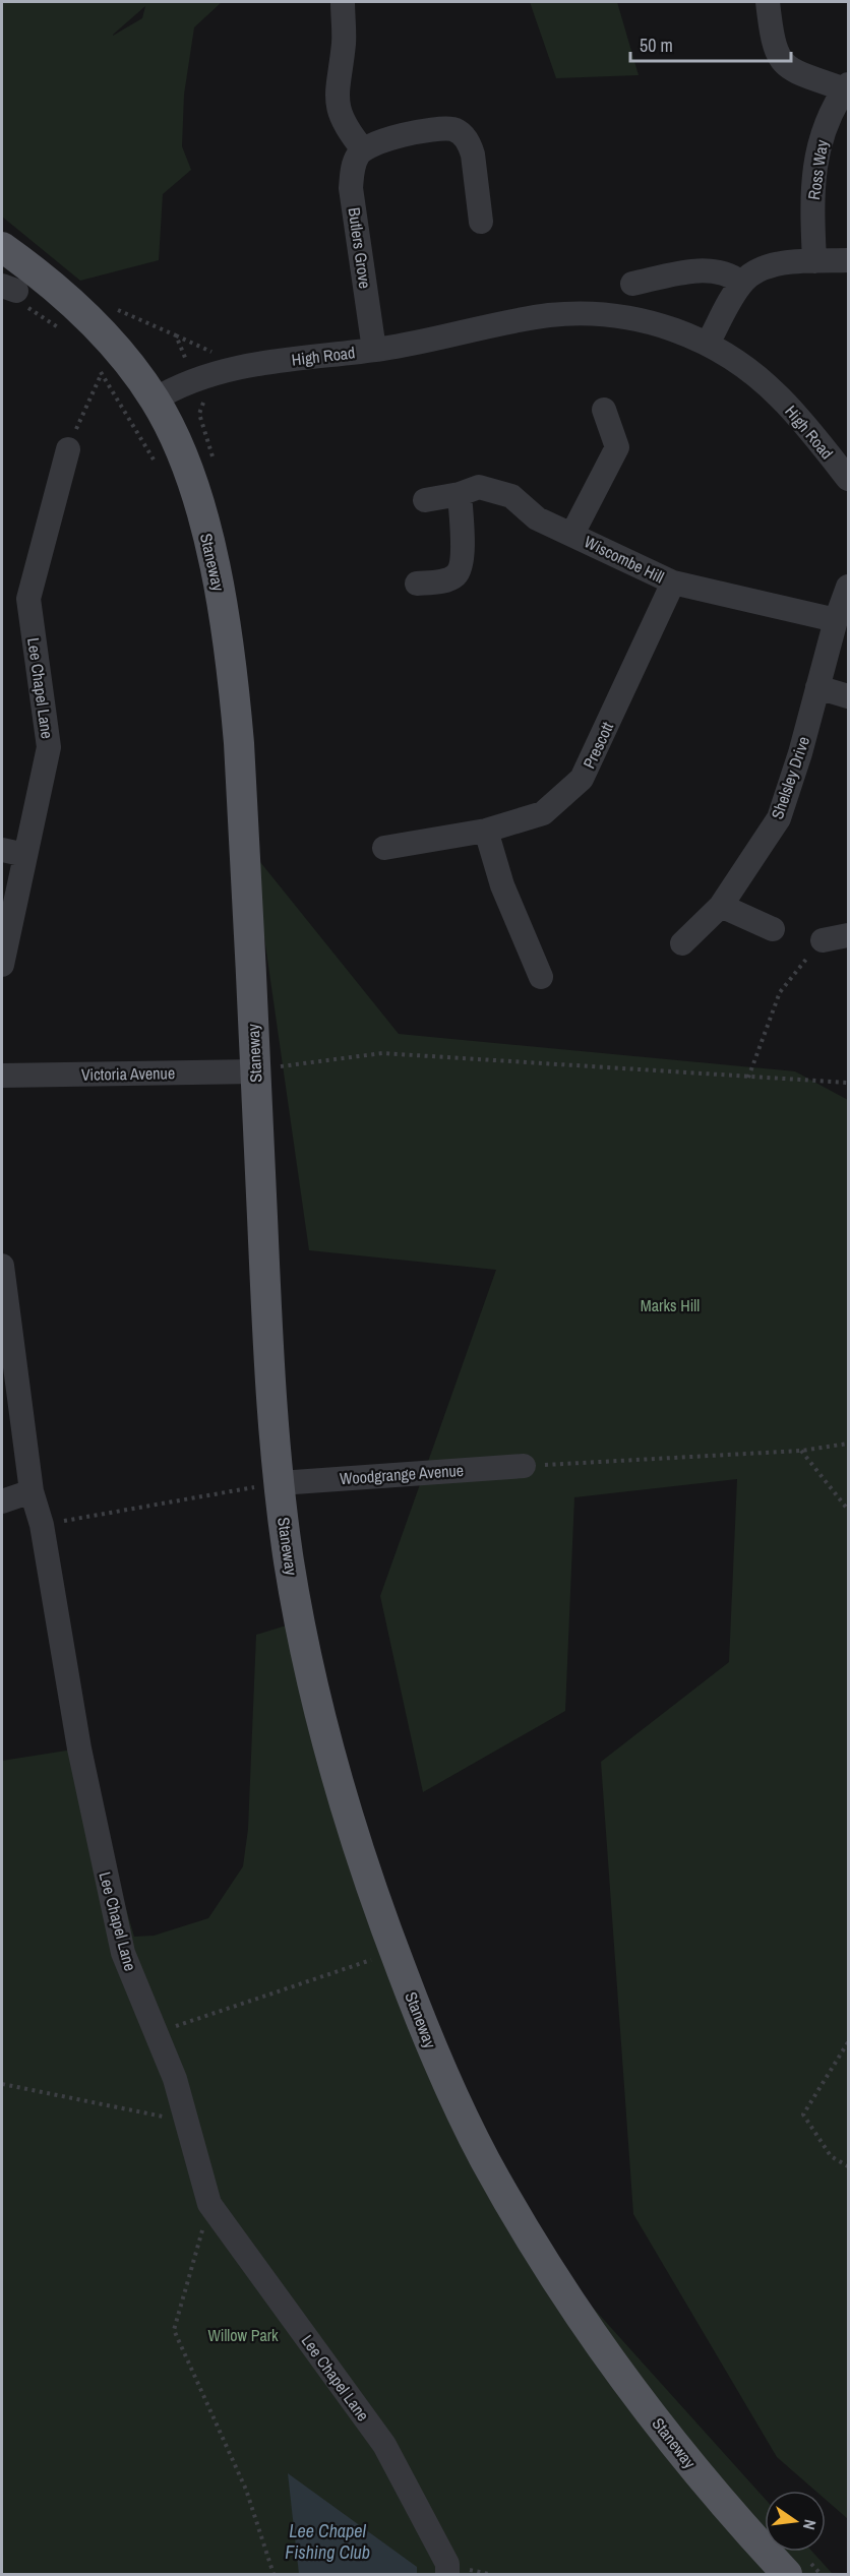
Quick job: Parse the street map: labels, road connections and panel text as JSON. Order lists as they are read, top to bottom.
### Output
{
  "streets": {
    "main road": ["Staneway"],
    "street": [
      "Ross Way",
      "Butlers Grove",
      "High Road",
      "Wiscombe Hill",
      "Lee Chapel Lane",
      "Prescott",
      "Shelsley Drive",
      "Victoria Avenue",
      "Woodgrange Avenue"
    ]
  },
  "crossings": [
    ["Butlers Grove", "High Road"],
    ["High Road", "Staneway"],
    ["Wiscombe Hill", "Prescott"],
    ["Wiscombe Hill", "Shelsley Drive"],
    ["Staneway", "Victoria Avenue"],
    ["Staneway", "Woodgrange Avenue"]
  ],
  "water": ["Lee Chapel Fishing Club"],
  "parks": ["Marks Hill", "Willow Park"],
  "scale_bar": "50 m",
  "north": "right"
}
